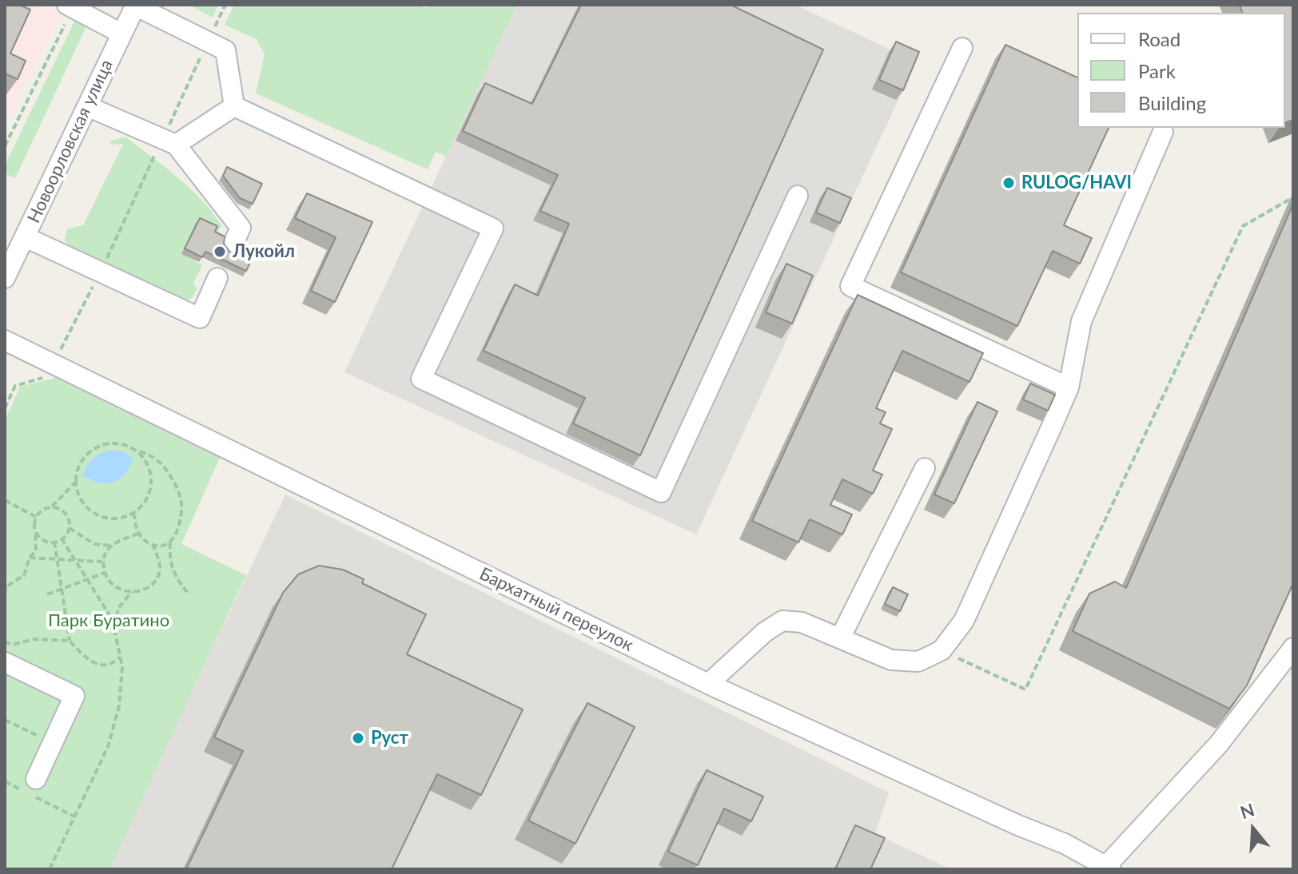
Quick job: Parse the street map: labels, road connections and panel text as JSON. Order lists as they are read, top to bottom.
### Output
{
  "streets": {
    "street": ["Новоорловская улица", "Бархатный переулок"]
  },
  "parks": ["Парк Буратино"],
  "places": ["RULOG/HAVI", "Лукойл", "Руст"],
  "legend": ["Road", "Park", "Building"],
  "north": "top"
}
